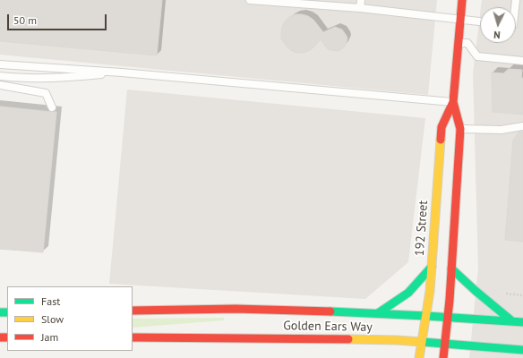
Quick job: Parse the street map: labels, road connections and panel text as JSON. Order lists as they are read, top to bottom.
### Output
{
  "streets": {
    "main road": ["192 Street", "Golden Ears Way"]
  },
  "crossings": [
    ["192 Street", "Golden Ears Way"]
  ],
  "legend": ["Fast", "Slow", "Jam"],
  "scale_bar": "50 m",
  "north": "bottom"
}
